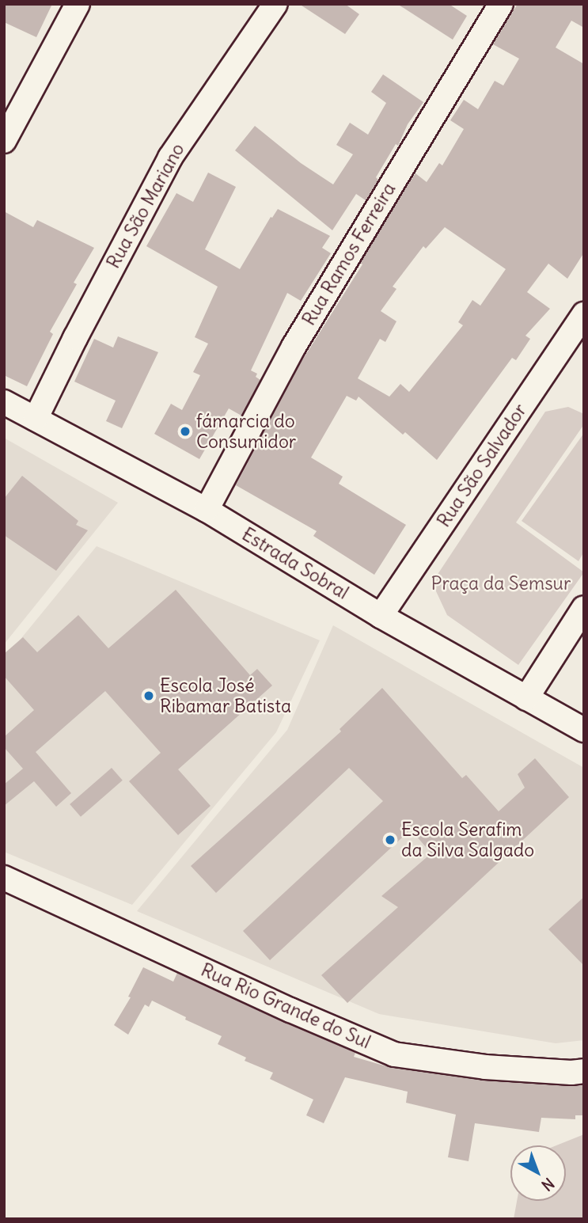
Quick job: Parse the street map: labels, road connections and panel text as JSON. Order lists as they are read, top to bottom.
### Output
{
  "streets": {
    "street": [
      "Rua São Mariano",
      "Rua Ramos Ferreira",
      "Rua São Salvador",
      "Estrada Sobral",
      "Rua Rio Grande do Sul"
    ]
  },
  "crossings": [
    ["Rua São Mariano", "Estrada Sobral"],
    ["Rua Ramos Ferreira", "Estrada Sobral"],
    ["Rua São Salvador", "Estrada Sobral"]
  ],
  "parks": ["Praça da Semsur"],
  "places": ["fámarcia do Consumidor", "Escola José Ribamar Batista", "Escola Serafim da Silva Salgado"],
  "north": "bottom right"
}
